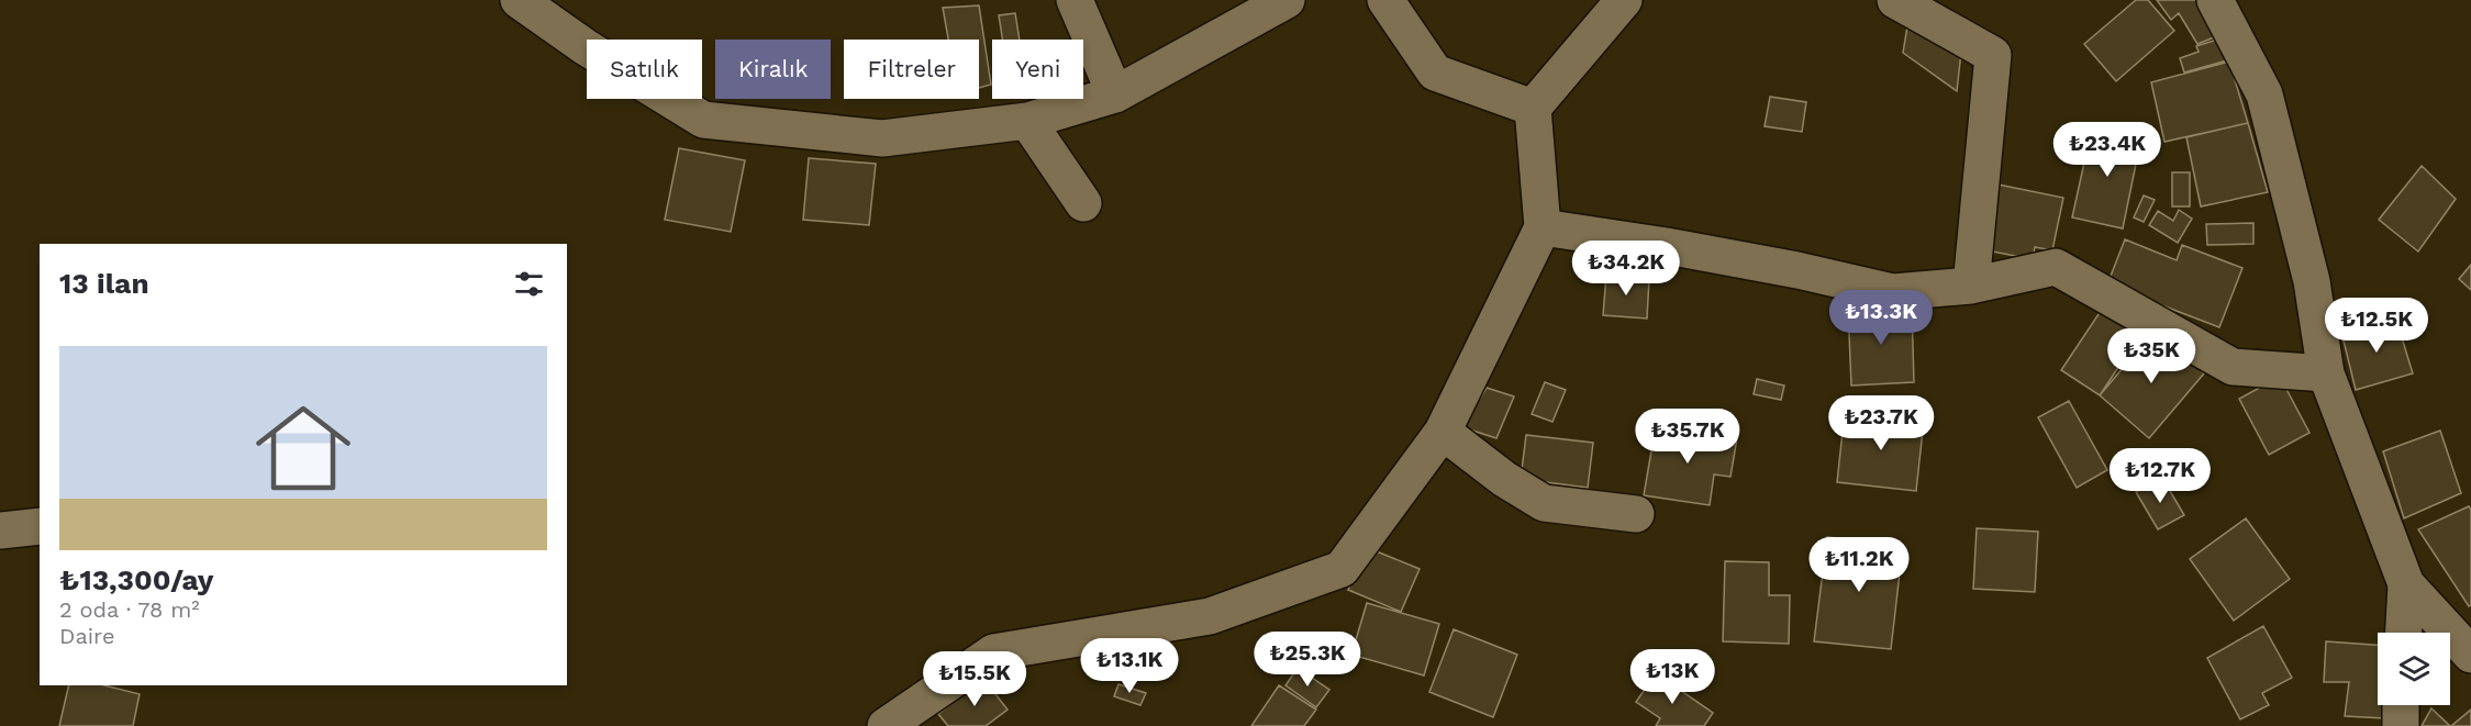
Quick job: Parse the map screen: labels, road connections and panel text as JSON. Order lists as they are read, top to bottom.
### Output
{
  "page": {
    "chip": [
      "Satılık",
      "Kiralık",
      "Filtreler",
      "Yeni"
    ],
    "price": [
      "₺23.4K",
      "₺34.2K",
      "₺13.3K",
      "₺12.5K",
      "₺35K",
      "₺23.7K",
      "₺35.7K",
      "₺12.7K",
      "₺11.2K",
      "₺25.3K",
      "₺13.1K",
      "₺13K",
      "₺15.5K"
    ],
    "heading": "13 ilan",
    "list": [
      {
        "name": "₺13,300/ay",
        "note": "2 oda · 78 m² · Daire"
      }
    ]
  }
}
